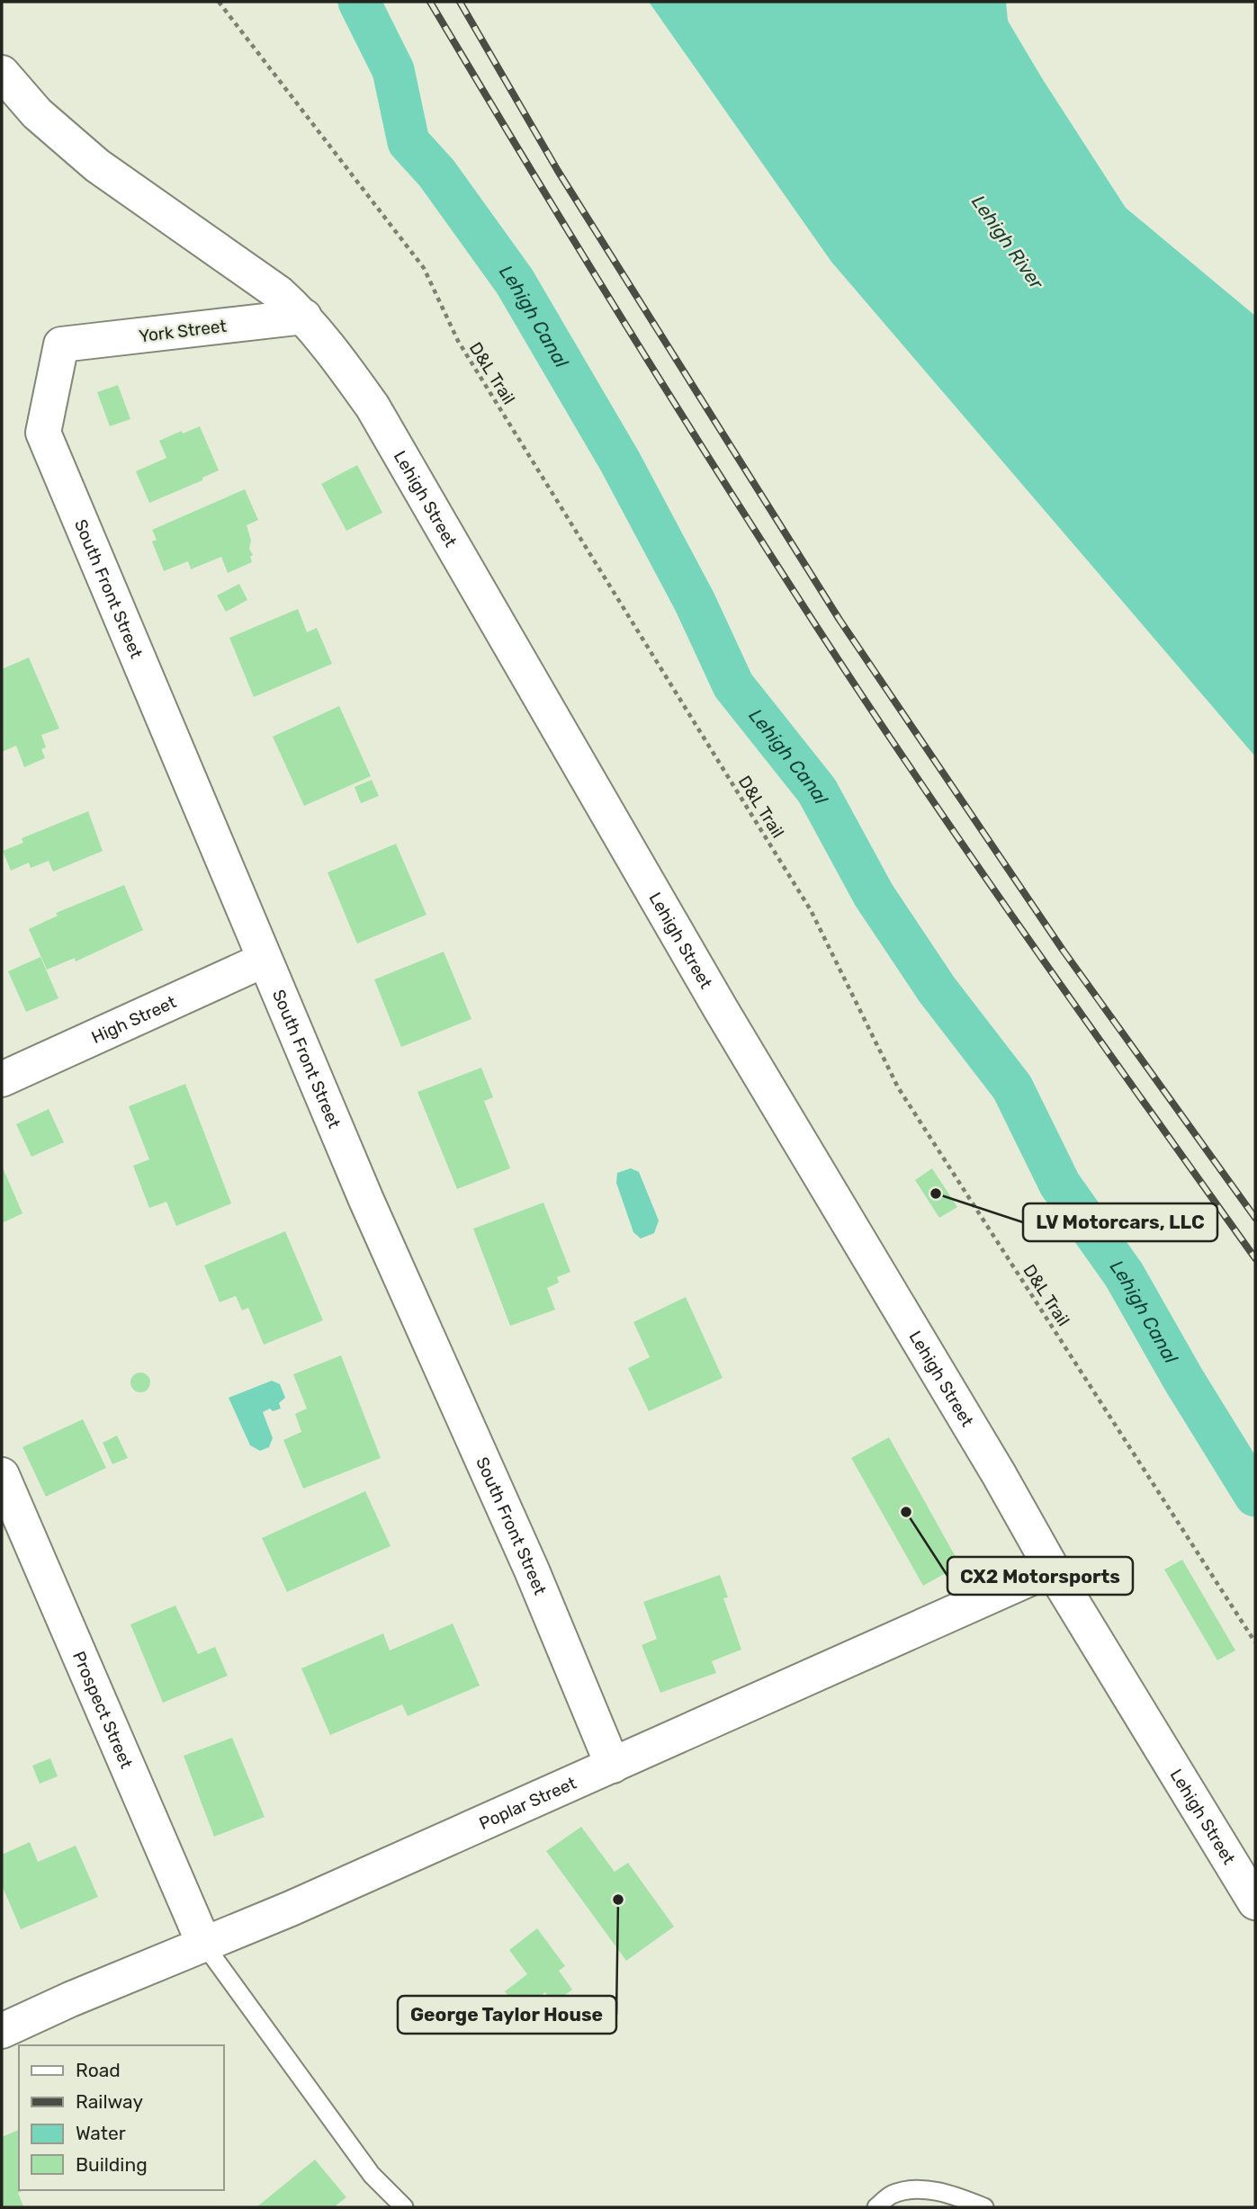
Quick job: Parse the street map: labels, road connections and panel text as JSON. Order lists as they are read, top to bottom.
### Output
{
  "streets": {
    "street": [
      "York Street",
      "Lehigh Street",
      "South Front Street",
      "High Street",
      "Prospect Street",
      "Poplar Street"
    ],
    "path": ["D&L Trail"]
  },
  "crossings": [
    ["York Street", "Lehigh Street"],
    ["York Street", "South Front Street"],
    ["Lehigh Street", "Poplar Street"],
    ["South Front Street", "High Street"],
    ["South Front Street", "Poplar Street"],
    ["Prospect Street", "Poplar Street"]
  ],
  "water": ["Lehigh River", "Lehigh Canal"],
  "places": ["LV Motorcars, LLC", "CX2 Motorsports", "George Taylor House"],
  "legend": [
    "Road",
    "Railway",
    "Water",
    "Building"
  ]
}
